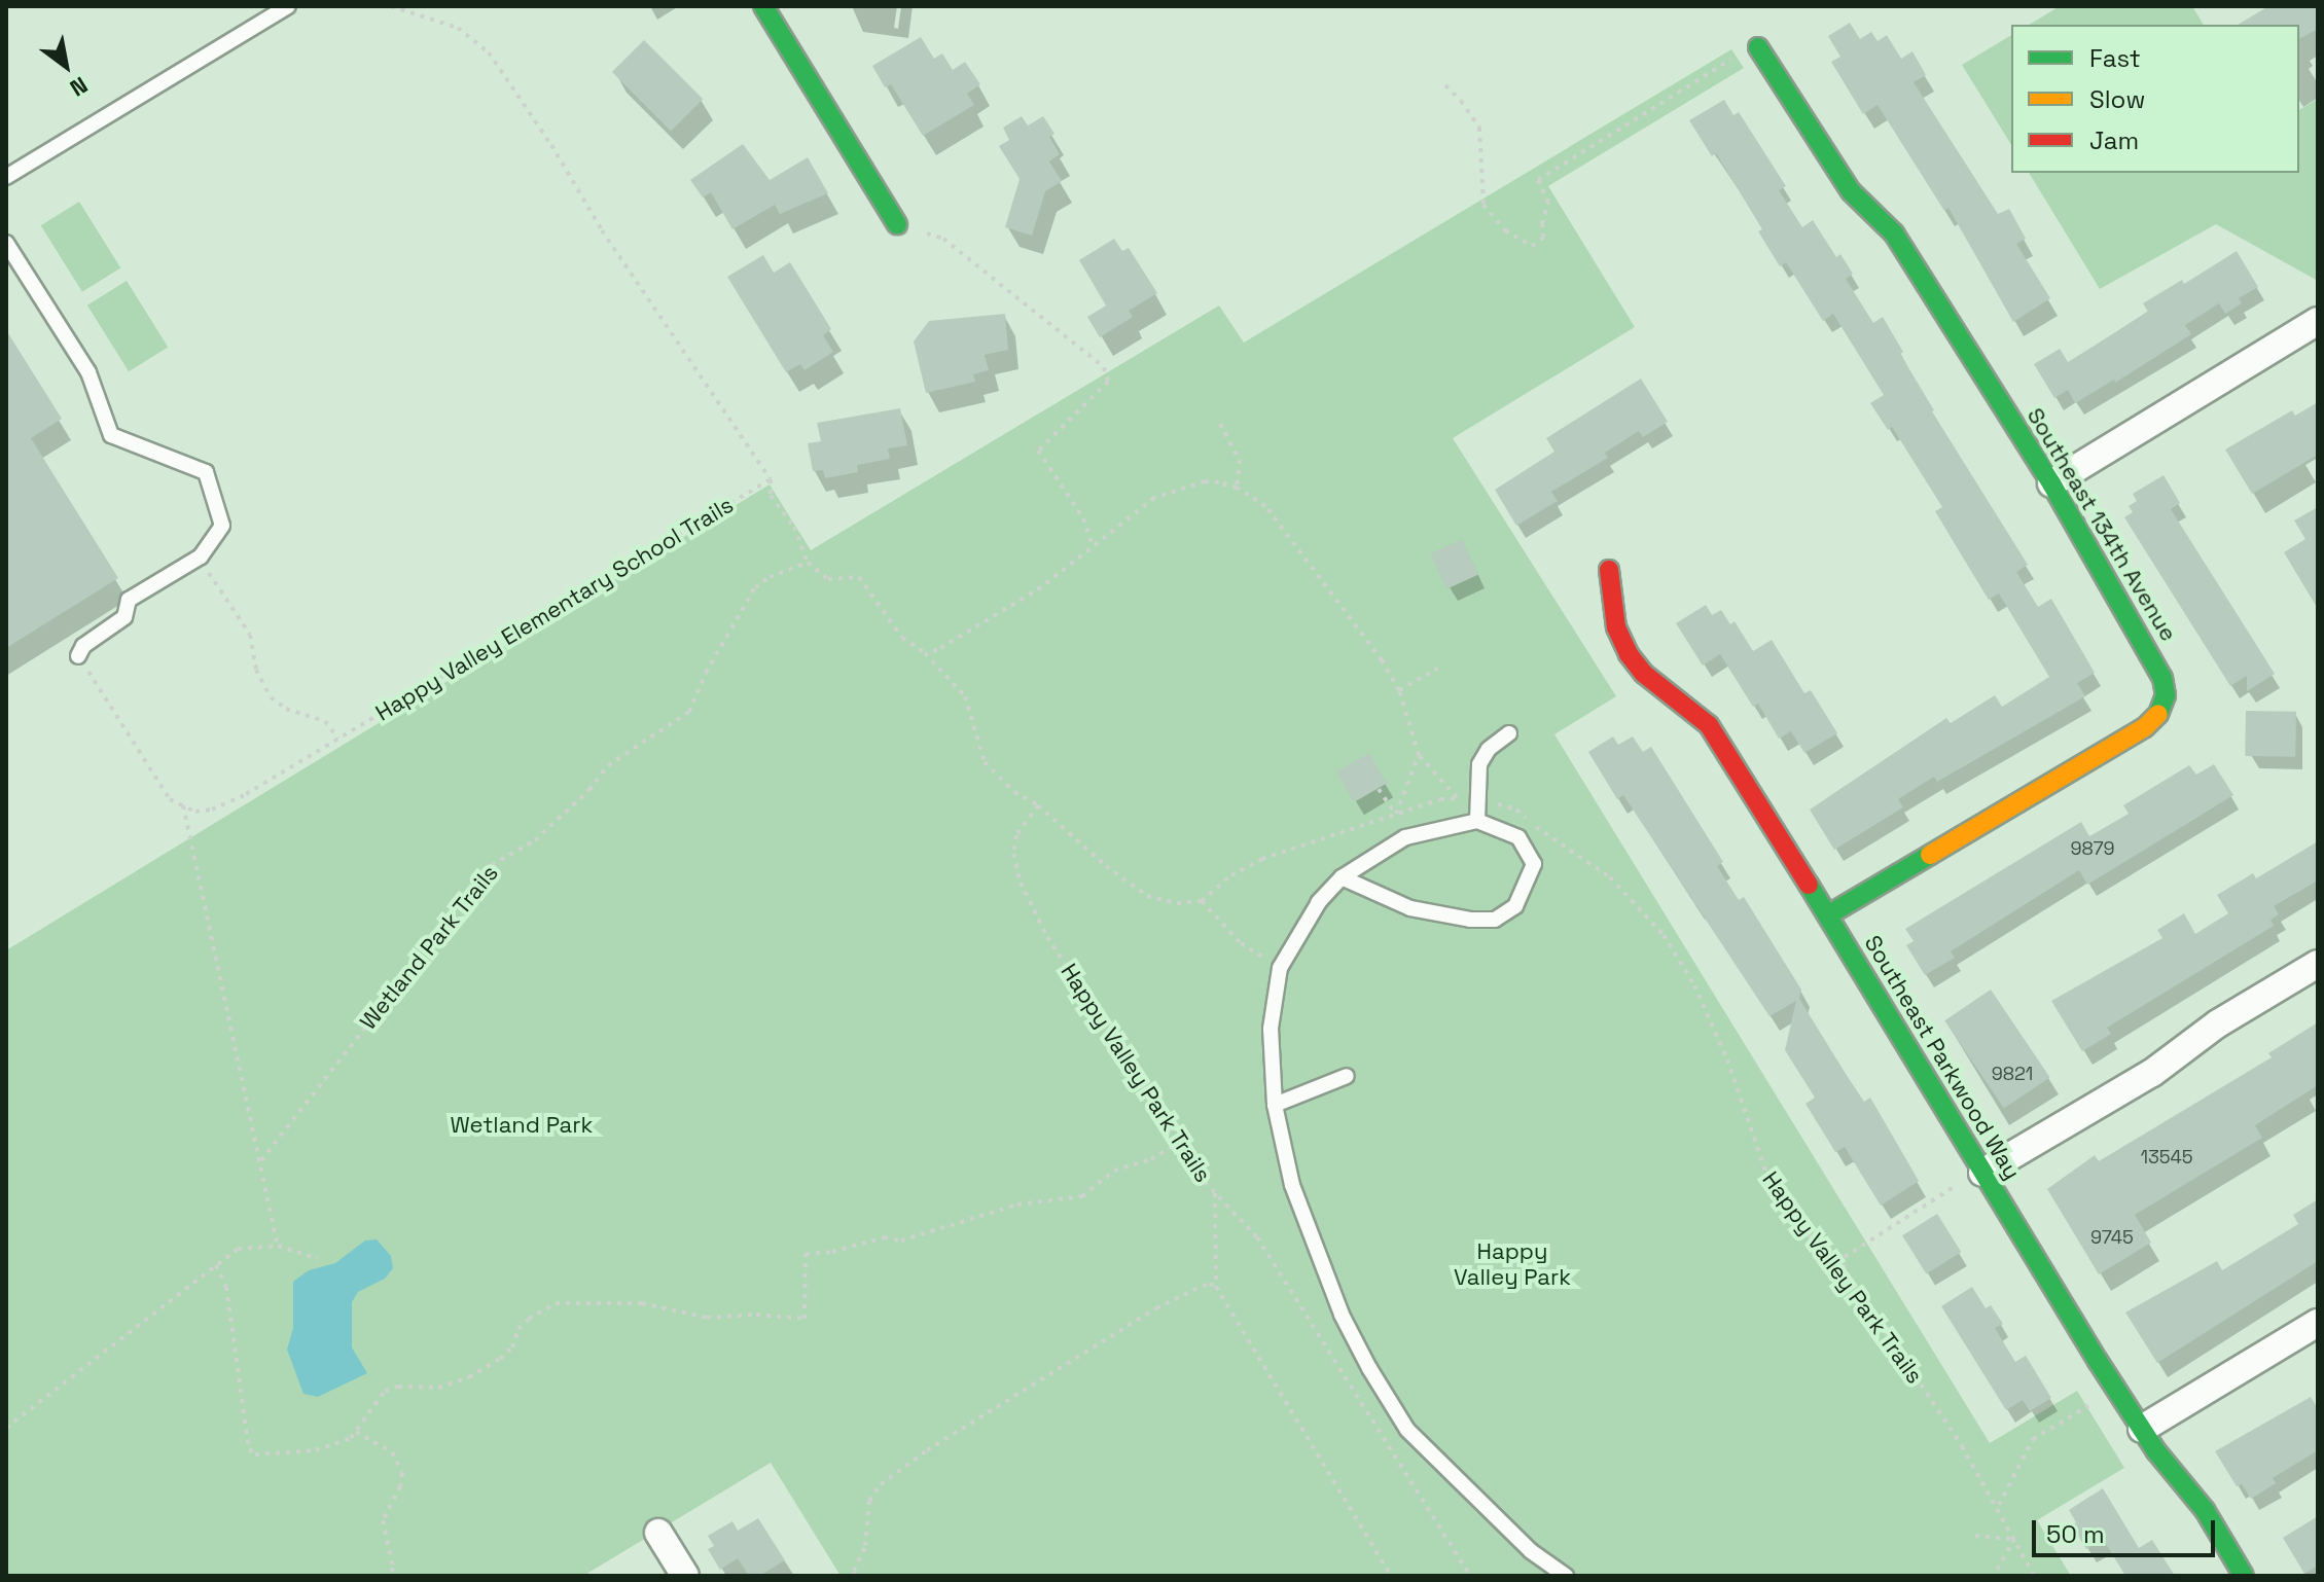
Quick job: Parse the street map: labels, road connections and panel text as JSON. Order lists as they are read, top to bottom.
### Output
{
  "streets": {
    "street": ["Southeast 134th Avenue", "Southeast Parkwood Way"],
    "path": ["Happy Valley Elementary School Trails", "Wetland Park Trails", "Happy Valley Park Trails"]
  },
  "crossings": [
    ["Southeast 134th Avenue", "Southeast Parkwood Way"]
  ],
  "parks": ["Wetland Park", "Happy Valley Park"],
  "house_numbers": [
    "9879",
    "9821",
    "13545",
    "9745"
  ],
  "legend": ["Fast", "Slow", "Jam"],
  "scale_bar": "50 m",
  "north": "bottom right"
}
